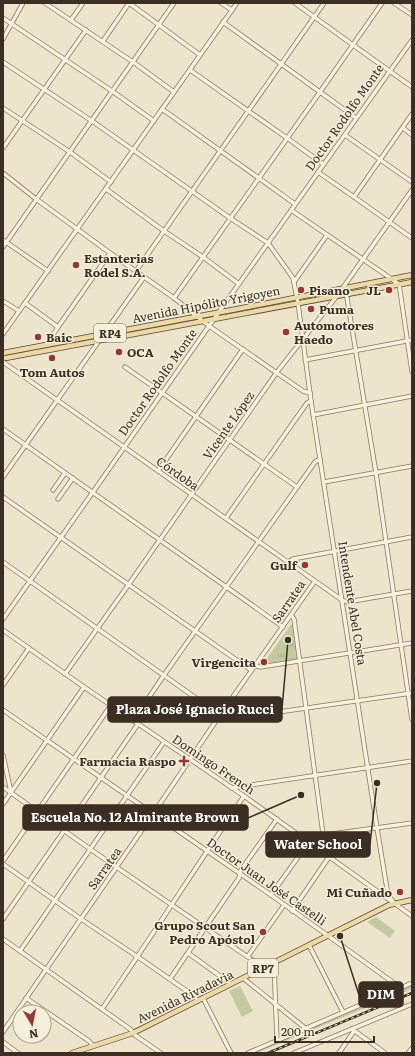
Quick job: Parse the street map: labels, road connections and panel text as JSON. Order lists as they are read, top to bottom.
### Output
{
  "streets": {
    "main road": [
      "Avenida Hipólito Yrigoyen",
      "RP4",
      "RP7",
      "Avenida Rivadavia"
    ],
    "street": [
      "Doctor Rodolfo Monte",
      "Vicente López",
      "Córdoba",
      "Sarratea",
      "Intendente Abel Costa",
      "Domingo French",
      "Doctor Juan José Castelli"
    ]
  },
  "crossings": [
    ["Doctor Rodolfo Monte", "Avenida Hipólito Yrigoyen"],
    ["Doctor Rodolfo Monte", "Córdoba"],
    ["Doctor Rodolfo Monte", "Intendente Abel Costa"],
    ["Avenida Hipólito Yrigoyen", "Vicente López"],
    ["Avenida Hipólito Yrigoyen", "Intendente Abel Costa"],
    ["Vicente López", "Córdoba"],
    ["Vicente López", "Intendente Abel Costa"],
    ["Vicente López", "Domingo French"],
    ["Córdoba", "Sarratea"],
    ["Córdoba", "Intendente Abel Costa"],
    ["Sarratea", "Domingo French"],
    ["Sarratea", "Doctor Juan José Castelli"],
    ["Intendente Abel Costa", "Domingo French"],
    ["Intendente Abel Costa", "Avenida Rivadavia"],
    ["Domingo French", "Avenida Rivadavia"],
    ["Doctor Juan José Castelli", "Avenida Rivadavia"]
  ],
  "places": {
    "other": [
      "Estanterias Rodel S.A.",
      "Pisano",
      "JL",
      "Puma",
      "Automotores Haedo",
      "Baic",
      "OCA",
      "Tom Autos",
      "Gulf",
      "Plaza José Ignacio Rucci",
      "Virgencita",
      "Water School",
      "Escuela No. 12 Almirante Brown",
      "Mi Cuñado",
      "Grupo Scout San Pedro Apóstol",
      "DIM"
    ],
    "health": ["Farmacia Raspo"]
  },
  "scale_bar": "200 m",
  "north": "bottom"
}
